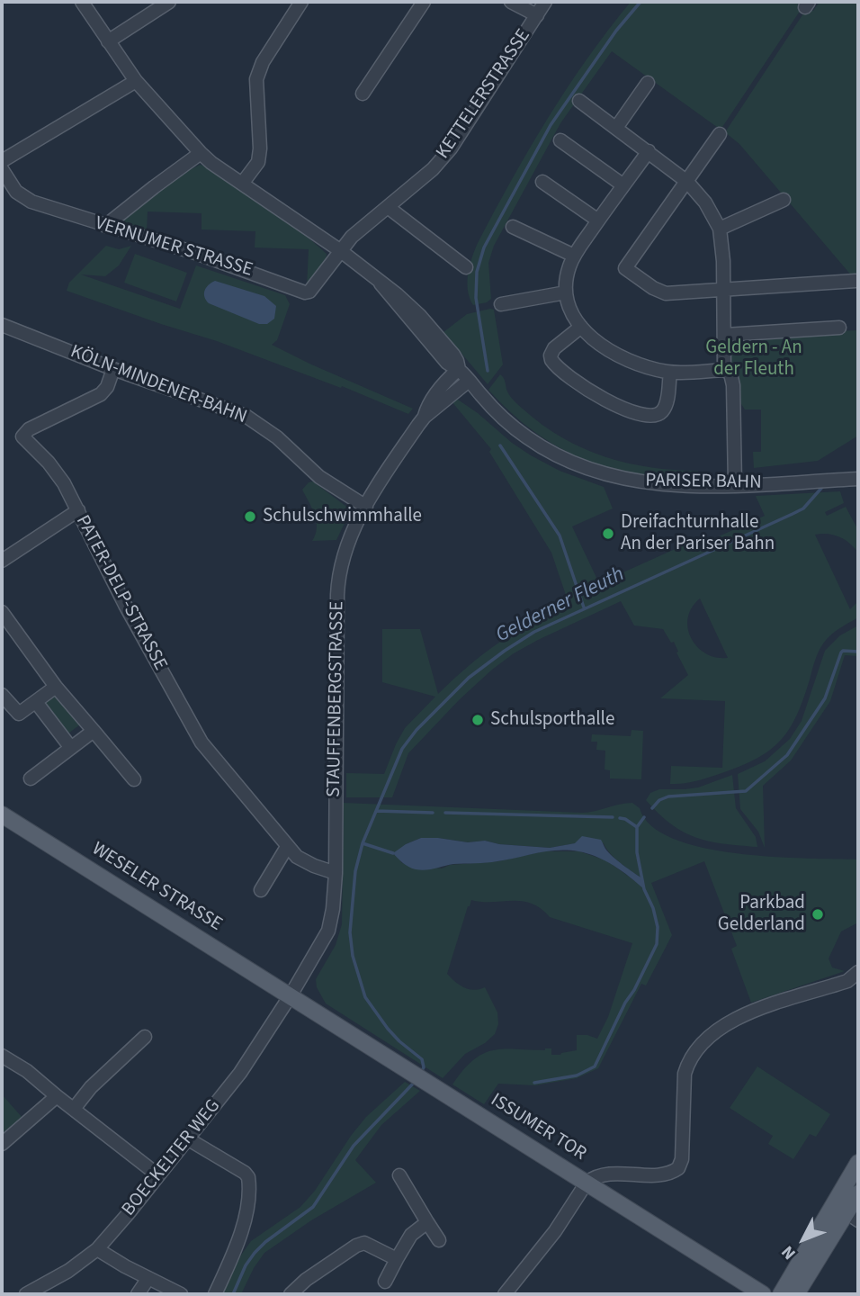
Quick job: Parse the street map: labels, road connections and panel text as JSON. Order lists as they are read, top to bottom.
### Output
{
  "streets": {
    "main road": ["WESELER STRASSE", "ISSUMER TOR"],
    "street": [
      "KETTELERSTRASSE",
      "VERNUMER STRASSE",
      "KÖLN-MINDENER-BAHN",
      "PARISER BAHN",
      "PATER-DELP-STRASSE",
      "STAUFFENBERGSTRASSE",
      "BOECKELTER WEG"
    ]
  },
  "crossings": [
    ["KETTELERSTRASSE", "VERNUMER STRASSE"],
    ["KÖLN-MINDENER-BAHN", "PATER-DELP-STRASSE"],
    ["KÖLN-MINDENER-BAHN", "STAUFFENBERGSTRASSE"],
    ["PARISER BAHN", "STAUFFENBERGSTRASSE"],
    ["PATER-DELP-STRASSE", "STAUFFENBERGSTRASSE"],
    ["STAUFFENBERGSTRASSE", "WESELER STRASSE"],
    ["STAUFFENBERGSTRASSE", "ISSUMER TOR"],
    ["STAUFFENBERGSTRASSE", "BOECKELTER WEG"],
    ["WESELER STRASSE", "ISSUMER TOR"],
    ["WESELER STRASSE", "BOECKELTER WEG"],
    ["ISSUMER TOR", "BOECKELTER WEG"]
  ],
  "water": ["Gelderner Fleuth"],
  "parks": ["Geldern - An der Fleuth"],
  "places": [
    "Schulschwimmhalle",
    "Dreifachturnhalle An der Pariser Bahn",
    "Schulsporthalle",
    "Parkbad Gelderland"
  ],
  "north": "bottom left"
}
